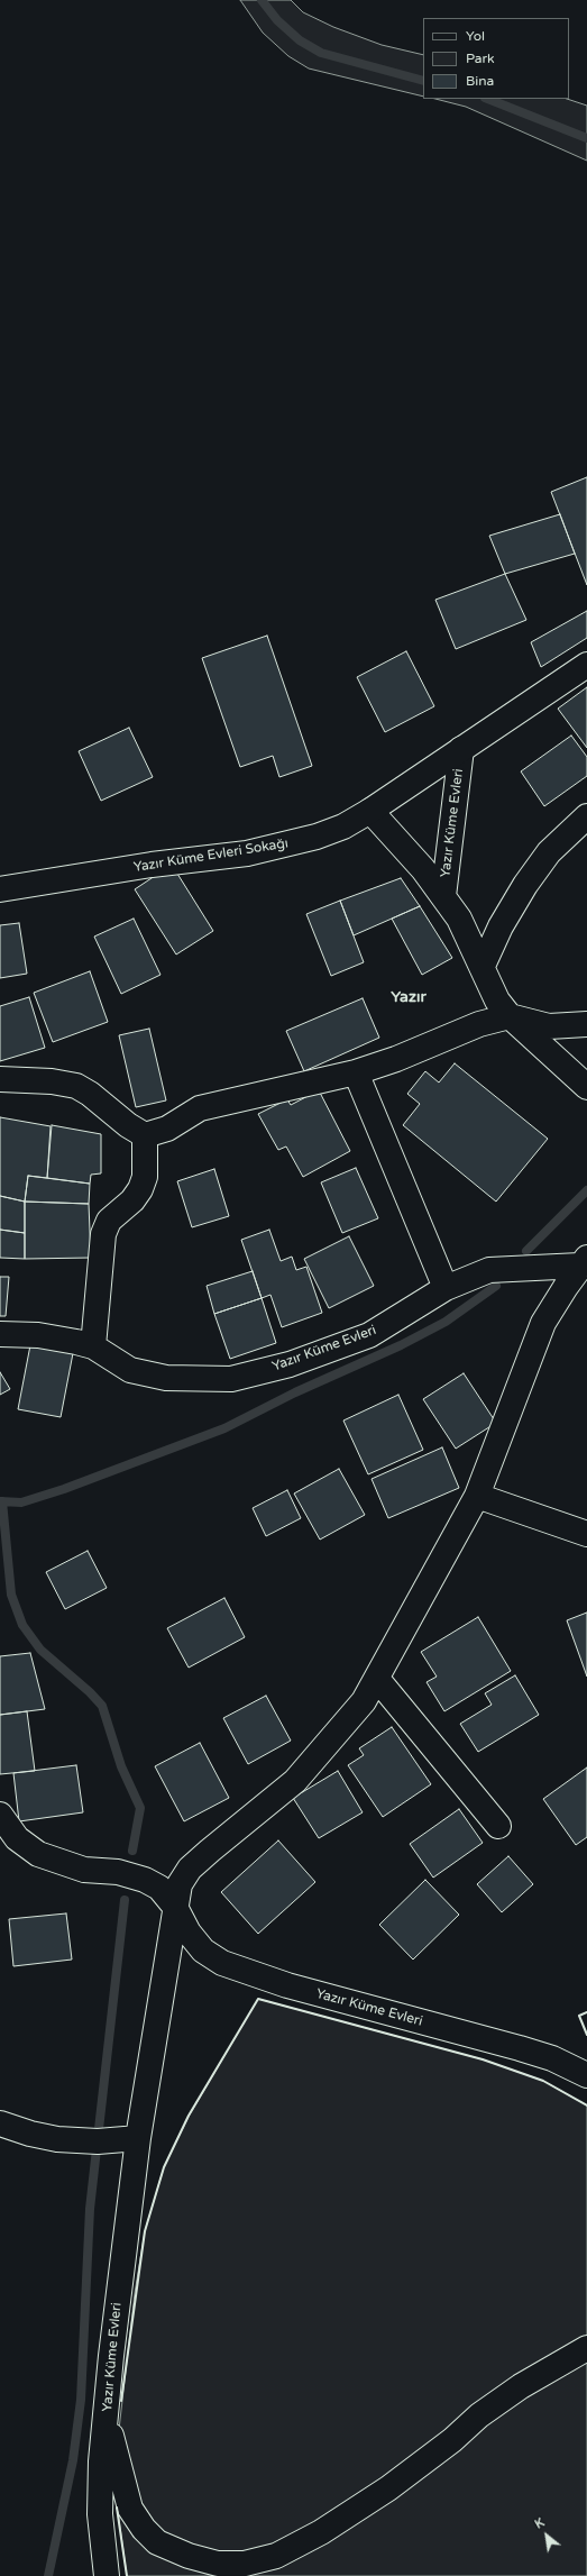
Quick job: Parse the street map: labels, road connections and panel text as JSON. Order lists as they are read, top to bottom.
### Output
{
  "streets": {
    "street": ["Yazır Küme Evleri", "Yazır Küme Evleri Sokağı"]
  },
  "crossings": [
    ["Yazır Küme Evleri", "Yazır Küme Evleri Sokağı"]
  ],
  "districts": ["Yazır"],
  "legend": ["Yol", "Park", "Bina"],
  "north": "top left"
}
